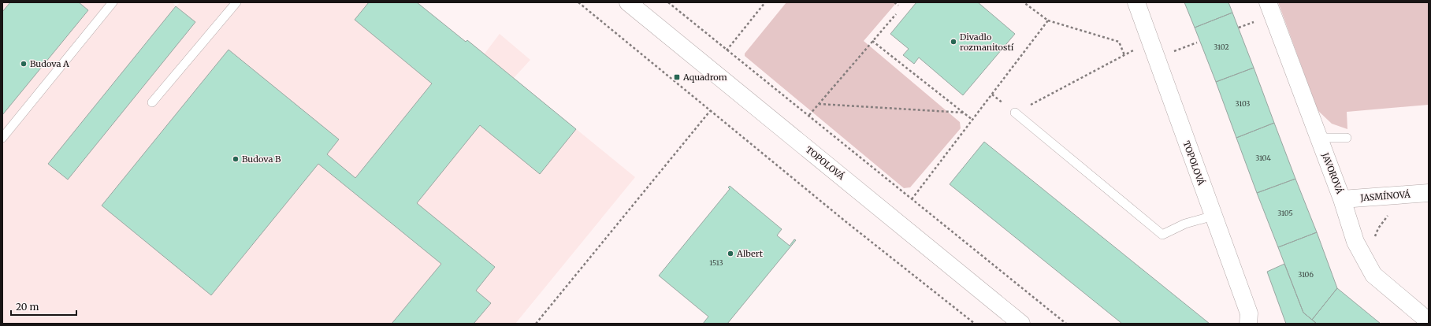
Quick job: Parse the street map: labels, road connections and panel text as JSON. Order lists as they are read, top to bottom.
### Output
{
  "streets": {
    "street": ["TOPOLOVÁ", "JAVOROVÁ", "JASMÍNOVÁ"]
  },
  "crossings": [
    ["JAVOROVÁ", "JASMÍNOVÁ"]
  ],
  "places": {
    "other": [
      "Divadlo rozmanitostí",
      "Budova A",
      "Budova B",
      "Albert"
    ],
    "transit": ["Aquadrom"]
  },
  "house_numbers": [
    "3102",
    "3103",
    "3104",
    "3105",
    "1513",
    "3106"
  ],
  "scale_bar": "20 m"
}
